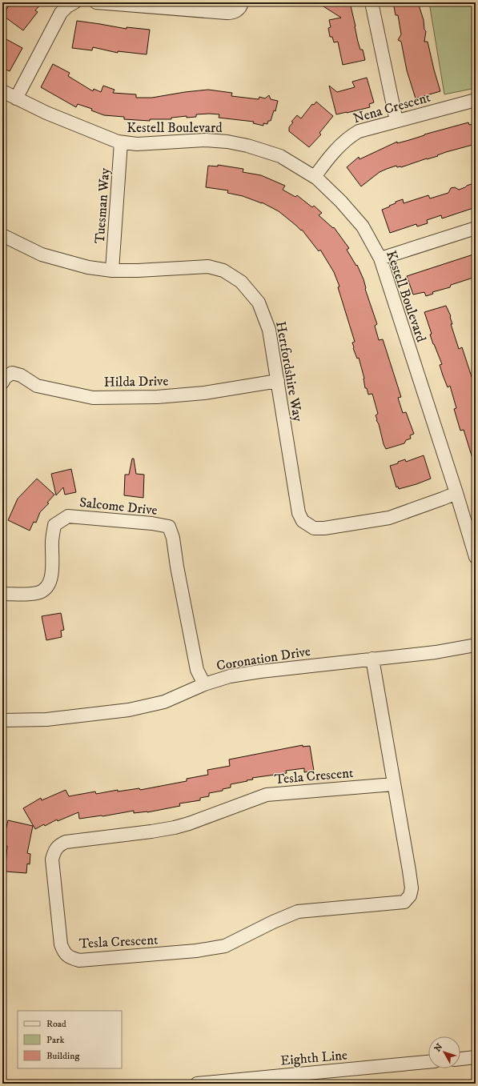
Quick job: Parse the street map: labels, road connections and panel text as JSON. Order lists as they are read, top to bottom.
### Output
{
  "streets": {
    "street": [
      "Nena Crescent",
      "Kestell Boulevard",
      "Tuesman Way",
      "Hertfordshire Way",
      "Hilda Drive",
      "Salcome Drive",
      "Coronation Drive",
      "Tesla Crescent",
      "Eighth Line"
    ]
  },
  "crossings": [
    ["Nena Crescent", "Kestell Boulevard"],
    ["Kestell Boulevard", "Tuesman Way"],
    ["Kestell Boulevard", "Hertfordshire Way"],
    ["Tuesman Way", "Hertfordshire Way"],
    ["Hertfordshire Way", "Hilda Drive"],
    ["Salcome Drive", "Coronation Drive"],
    ["Coronation Drive", "Tesla Crescent"]
  ],
  "legend": ["Road", "Park", "Building"],
  "north": "top left"
}
